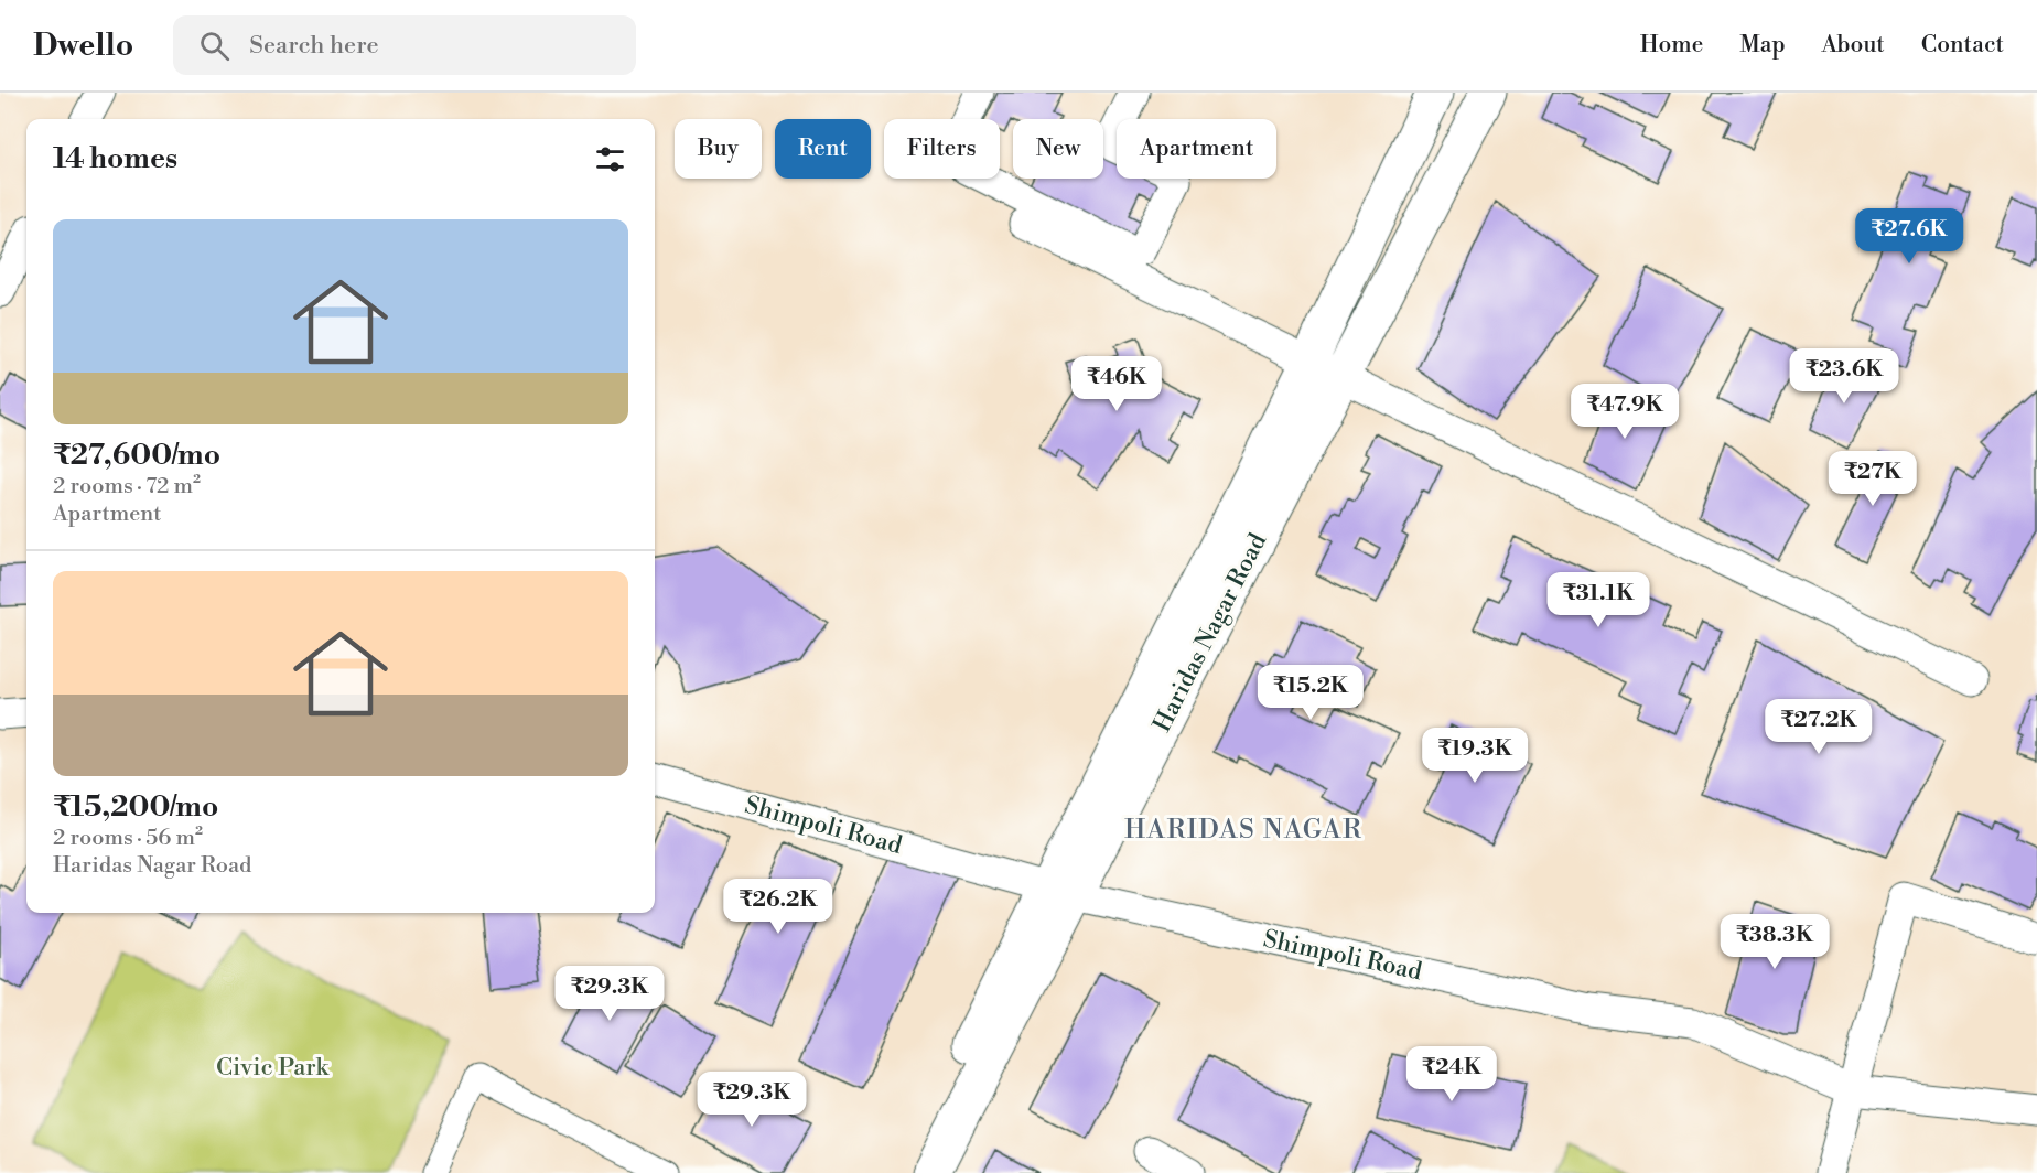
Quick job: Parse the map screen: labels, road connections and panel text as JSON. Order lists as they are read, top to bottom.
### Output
{
  "streets": {
    "street": ["Haridas Nagar Road", "Shimpoli Road"]
  },
  "crossings": [
    ["Haridas Nagar Road", "Shimpoli Road"]
  ],
  "districts": ["HARIDAS NAGAR"],
  "parks": ["Civic Park"],
  "page": {
    "header": "Dwello",
    "search": "Search here",
    "nav": [
      "Home",
      "Map",
      "About",
      "Contact"
    ],
    "chip": [
      "Buy",
      "Rent",
      "Filters",
      "New",
      "Apartment"
    ],
    "heading": "14 homes",
    "list": [
      {
        "name": "₹27,600/mo",
        "note": "2 rooms · 72 m² · Apartment"
      },
      {
        "name": "₹15,200/mo",
        "note": "2 rooms · 56 m² · Haridas Nagar Road"
      }
    ],
    "price": [
      "₹27.6K",
      "₹23.6K",
      "₹46K",
      "₹47.9K",
      "₹27K",
      "₹31.1K",
      "₹15.2K",
      "₹27.2K",
      "₹19.3K",
      "₹26.2K",
      "₹38.3K",
      "₹29.3K",
      "₹24K",
      "₹29.3K"
    ]
  }
}
